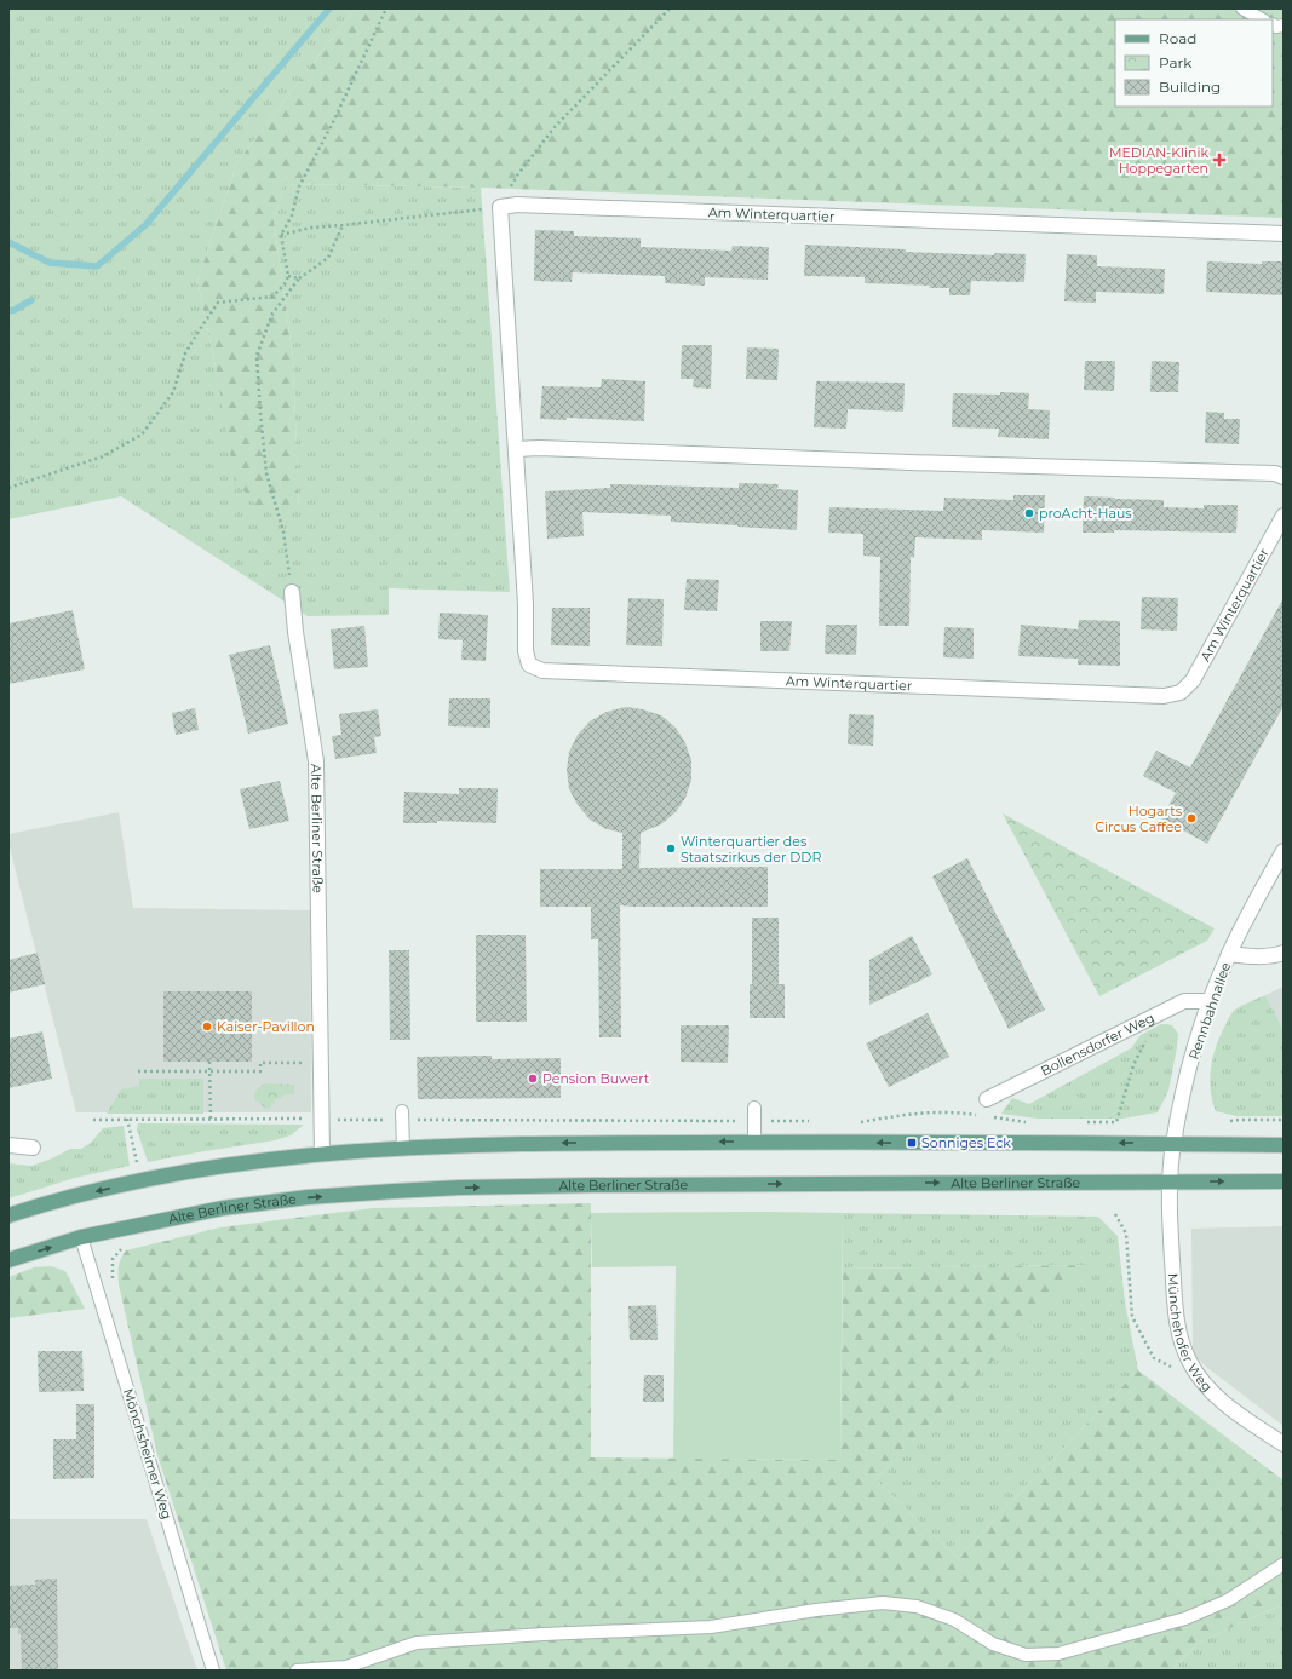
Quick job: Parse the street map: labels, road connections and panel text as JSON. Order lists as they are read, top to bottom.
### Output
{
  "streets": {
    "main road": ["Alte Berliner Straße"],
    "street": [
      "Am Winterquartier",
      "Rennbahnallee",
      "Bollensdorfer Weg",
      "Münchehofer Weg"
    ],
    "lane": ["Mönchsheimer Weg"]
  },
  "crossings": [
    ["Alte Berliner Straße", "Rennbahnallee"],
    ["Alte Berliner Straße", "Münchehofer Weg"],
    ["Alte Berliner Straße", "Mönchsheimer Weg"],
    ["Rennbahnallee", "Bollensdorfer Weg"],
    ["Rennbahnallee", "Münchehofer Weg"]
  ],
  "one_way": ["Alte Berliner Straße"],
  "places": {
    "health": ["MEDIAN-Klinik Hoppegarten"],
    "other": [
      "proAcht-Haus",
      "Hogarts Circus Caffee",
      "Winterquartier des Staatszirkus der DDR",
      "Kaiser-Pavillon",
      "Pension Buwert"
    ],
    "transit": ["Sonniges Eck"]
  },
  "legend": ["Road", "Park", "Building"]
}
